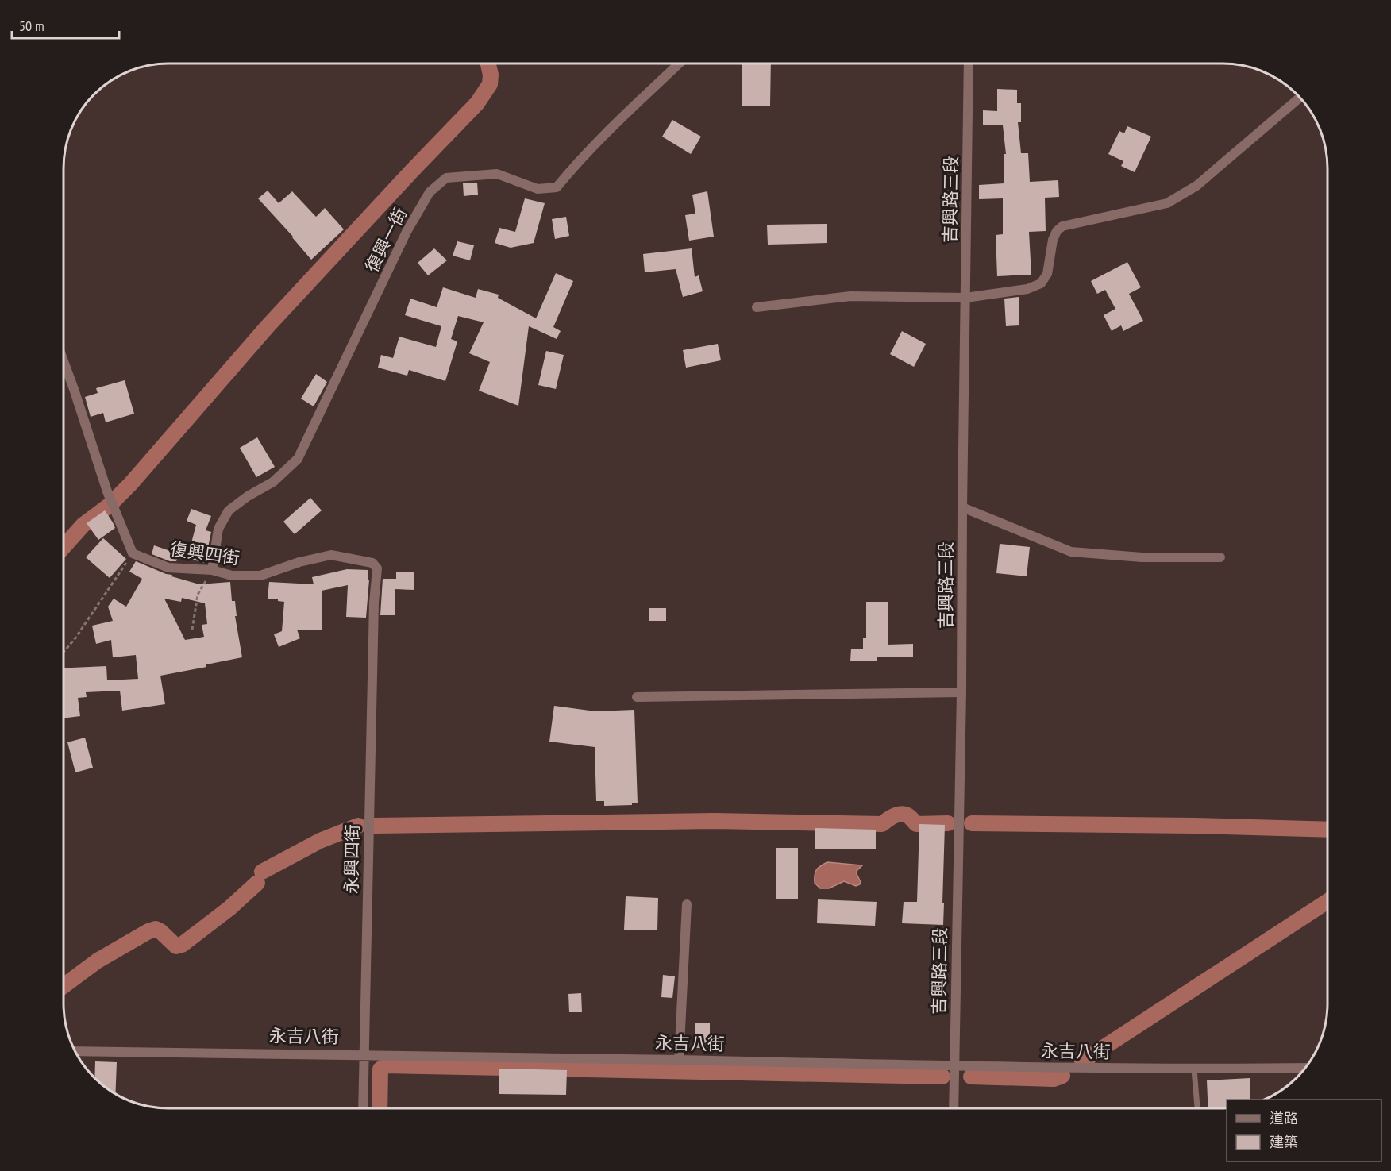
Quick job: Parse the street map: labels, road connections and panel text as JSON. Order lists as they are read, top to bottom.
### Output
{
  "streets": {
    "street": [
      "吉興路三段",
      "復興一街",
      "復興四街",
      "永興四街",
      "永吉八街"
    ]
  },
  "crossings": [
    ["吉興路三段", "永吉八街"],
    ["復興一街", "復興四街"],
    ["復興四街", "永興四街"],
    ["永興四街", "永吉八街"]
  ],
  "legend": ["道路", "建築"],
  "scale_bar": "50 m"
}
